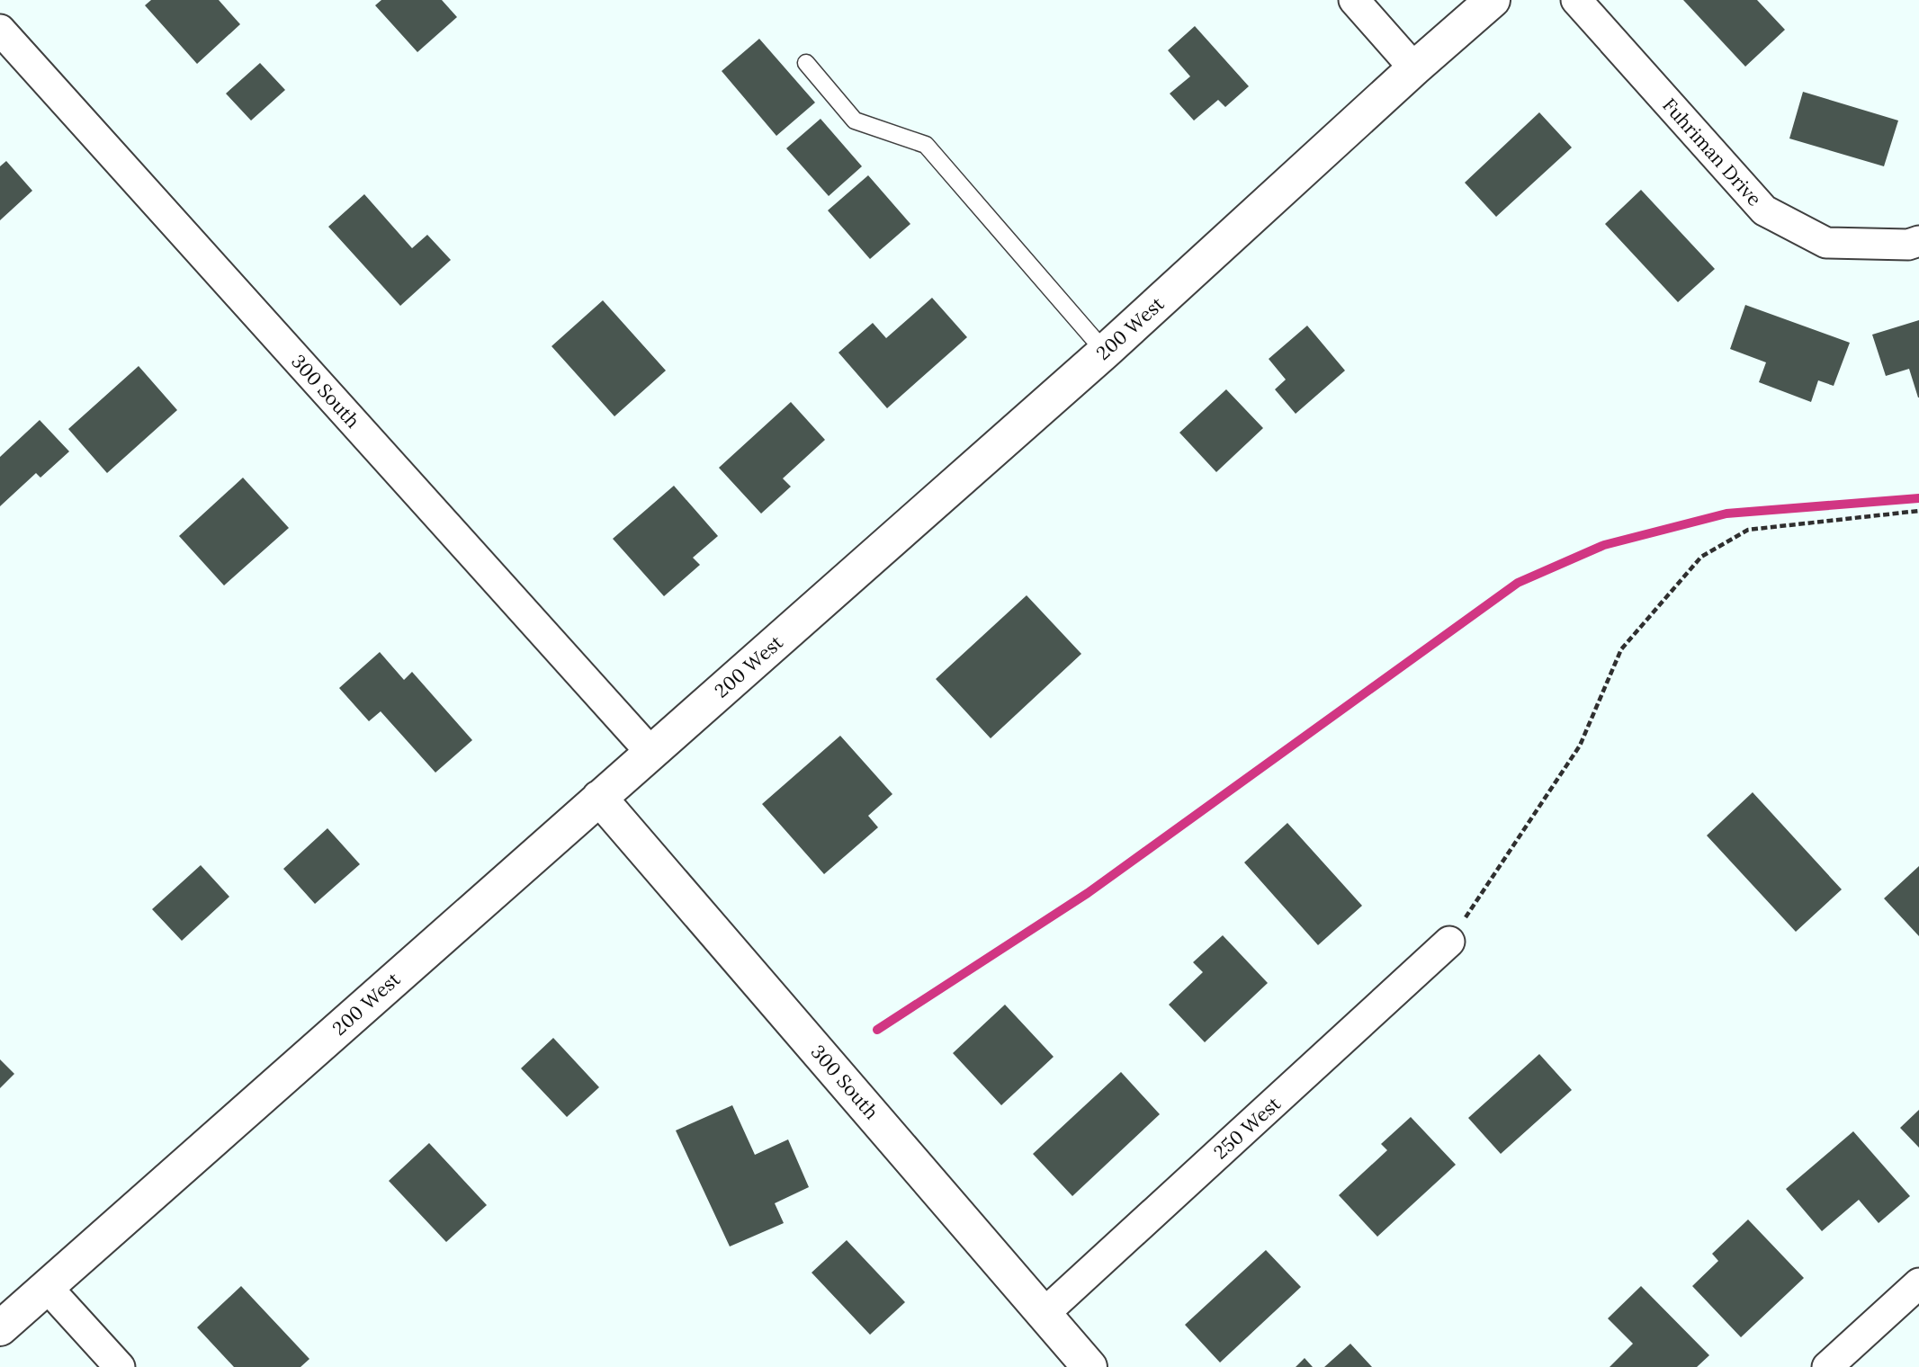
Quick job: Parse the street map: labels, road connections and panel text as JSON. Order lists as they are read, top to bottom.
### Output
{
  "streets": {
    "street": [
      "Fuhriman Drive",
      "200 West",
      "300 South",
      "250 West"
    ]
  },
  "crossings": [
    ["200 West", "300 South"],
    ["300 South", "250 West"]
  ]
}
